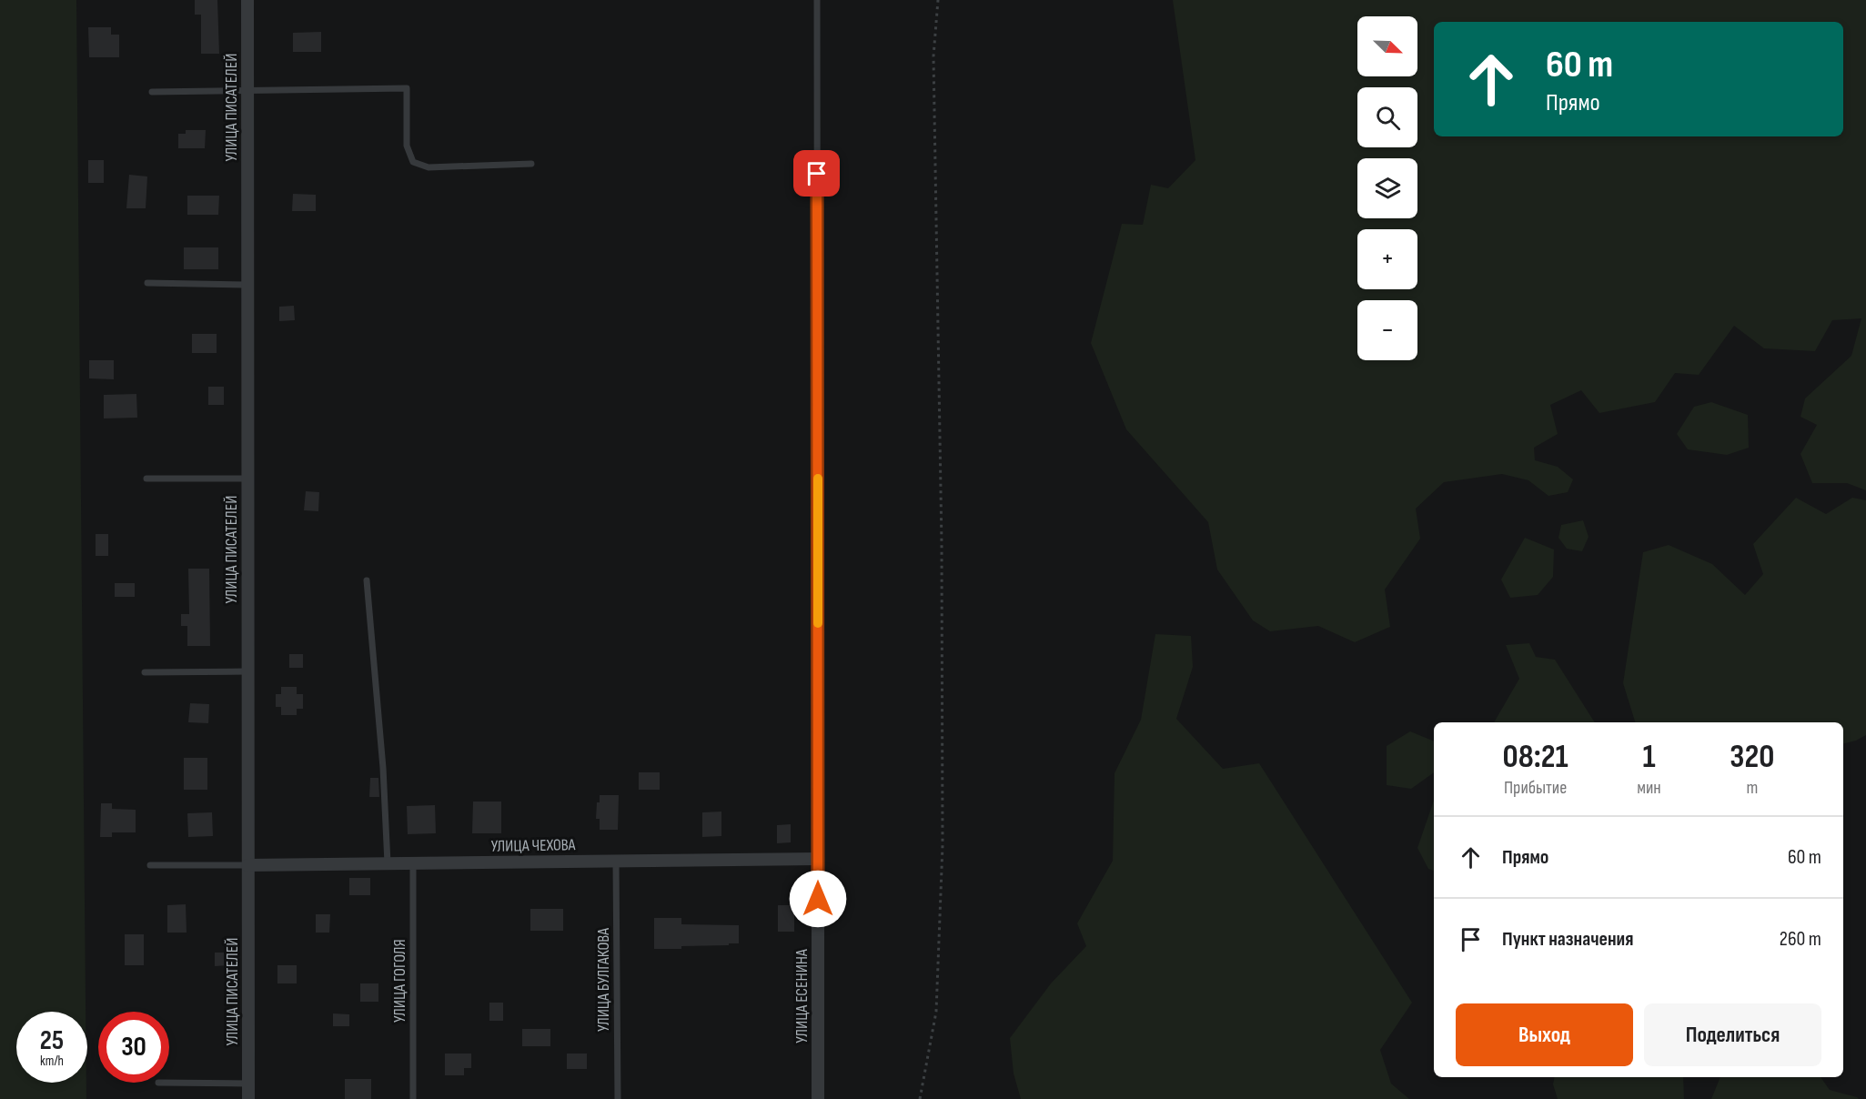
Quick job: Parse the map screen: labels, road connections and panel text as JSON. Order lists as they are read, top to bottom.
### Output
{
  "streets": {
    "street": ["УЛИЦА ПИСАТЕЛЕЙ", "УЛИЦА ЧЕХОВА", "УЛИЦА ЕСЕНИНА"],
    "lane": ["УЛИЦА БУЛГАКОВА", "УЛИЦА ГОГОЛЯ"]
  },
  "crossings": [
    ["УЛИЦА ПИСАТЕЛЕЙ", "УЛИЦА ЧЕХОВА"],
    ["УЛИЦА ЧЕХОВА", "УЛИЦА БУЛГАКОВА"],
    ["УЛИЦА ЧЕХОВА", "УЛИЦА ГОГОЛЯ"],
    ["УЛИЦА ЧЕХОВА", "УЛИЦА ЕСЕНИНА"]
  ],
  "north": "bottom right",
  "page": {
    "map_buttons": ["+", "−"],
    "turn": ["60 m", "Прямо"],
    "eta": [
      "08:21",
      "Прибытие",
      "1",
      "мин",
      "320",
      "m"
    ],
    "list": [
      {
        "name": "Прямо",
        "value": "60 m"
      },
      {
        "name": "Пункт назначения",
        "value": "260 m"
      }
    ],
    "buttons": ["Выход", "Поделиться"],
    "speed": "25 km/h",
    "limit": "30"
  }
}
